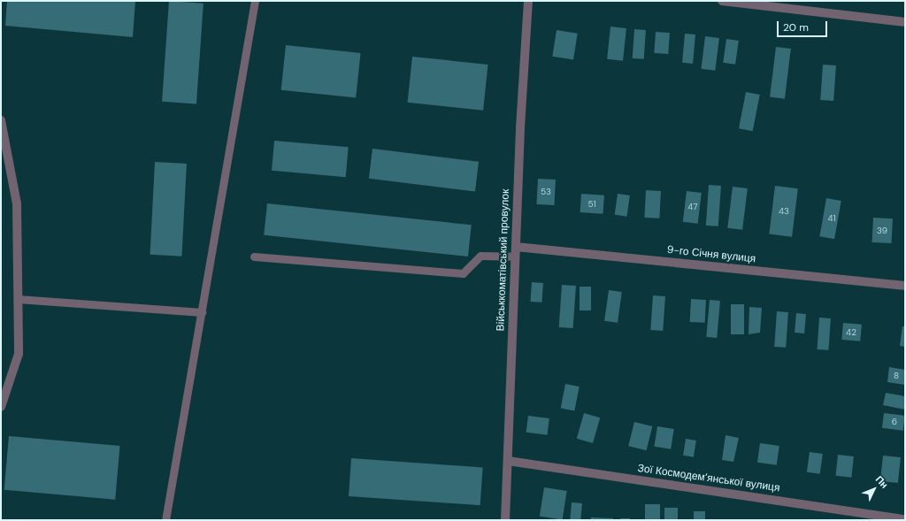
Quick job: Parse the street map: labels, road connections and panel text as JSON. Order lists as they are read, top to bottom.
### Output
{
  "streets": {
    "street": ["9-го Січня вулиця", "Військкоматівський провулок", "Зої Космодем’янської вулиця"]
  },
  "crossings": [
    ["9-го Січня вулиця", "Військкоматівський провулок"],
    ["Військкоматівський провулок", "Зої Космодем’янської вулиця"]
  ],
  "house_numbers": [
    "53",
    "51",
    "47",
    "43",
    "41",
    "39",
    "42",
    "8",
    "6"
  ],
  "scale_bar": "20 m",
  "north": "top right"
}
